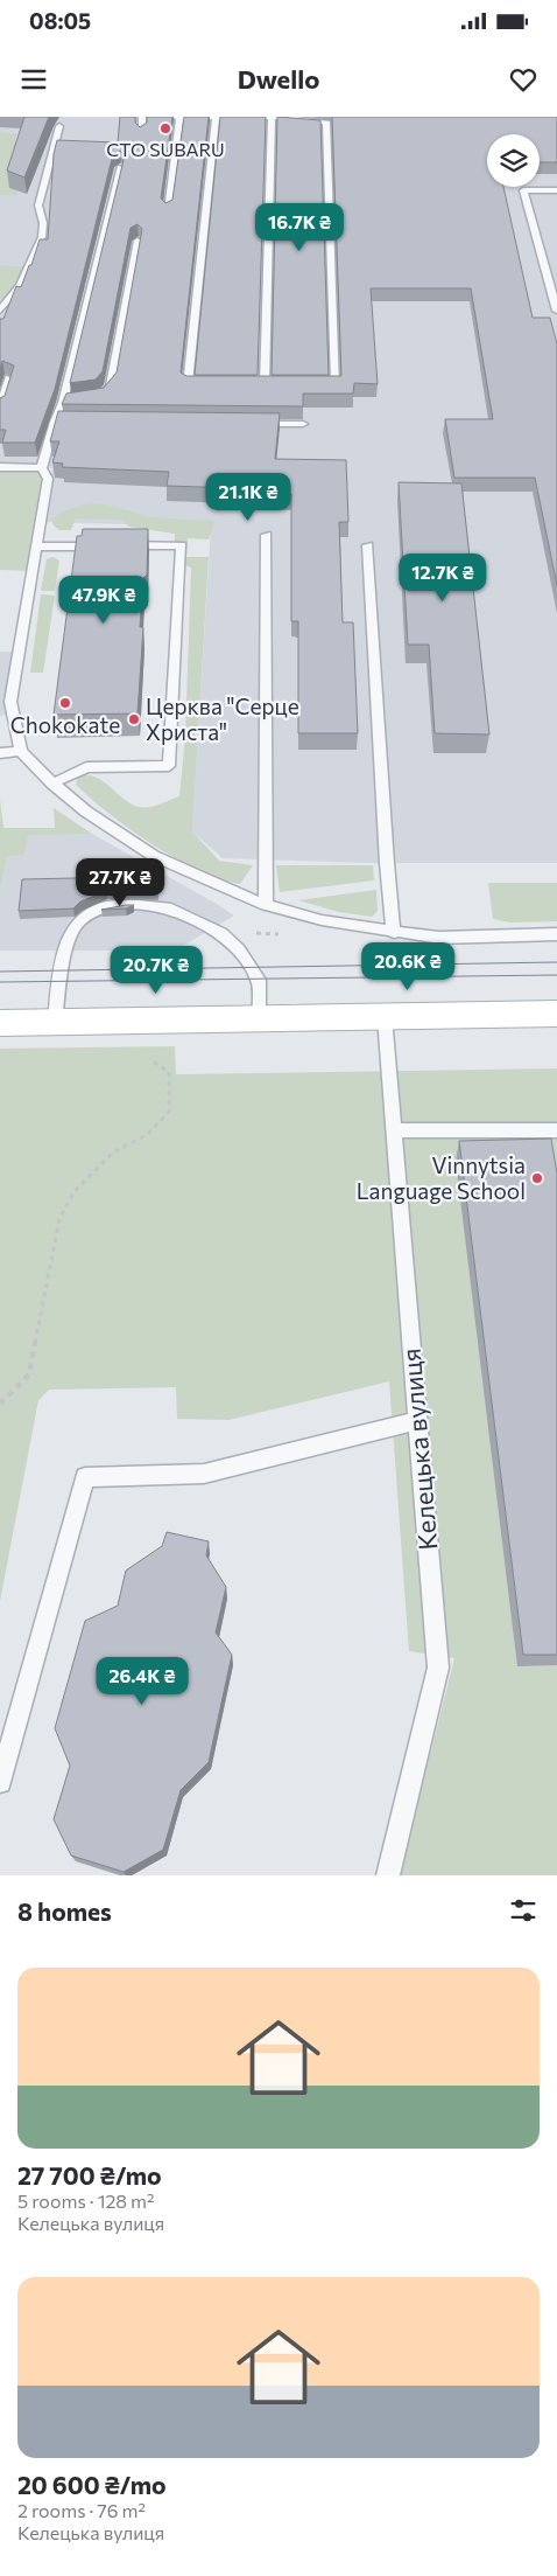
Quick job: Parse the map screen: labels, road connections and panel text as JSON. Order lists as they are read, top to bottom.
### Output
{
  "streets": {
    "lane": ["Келецька вулиця"]
  },
  "places": [
    "СТО SUBARU",
    "Chokokate",
    "Церква \"Серце Христа\"",
    "Vinnytsia Language School"
  ],
  "page": {
    "status": "08:05",
    "header": "Dwello",
    "price": [
      "16.7K ₴",
      "21.1K ₴",
      "12.7K ₴",
      "47.9K ₴",
      "27.7K ₴",
      "20.6K ₴",
      "20.7K ₴",
      "26.4K ₴"
    ],
    "heading": "8 homes",
    "list": [
      {
        "name": "27 700 ₴/mo",
        "note": "5 rooms · 128 m² · Келецька вулиця"
      },
      {
        "name": "20 600 ₴/mo",
        "note": "2 rooms · 76 m² · Келецька вулиця"
      }
    ]
  }
}
